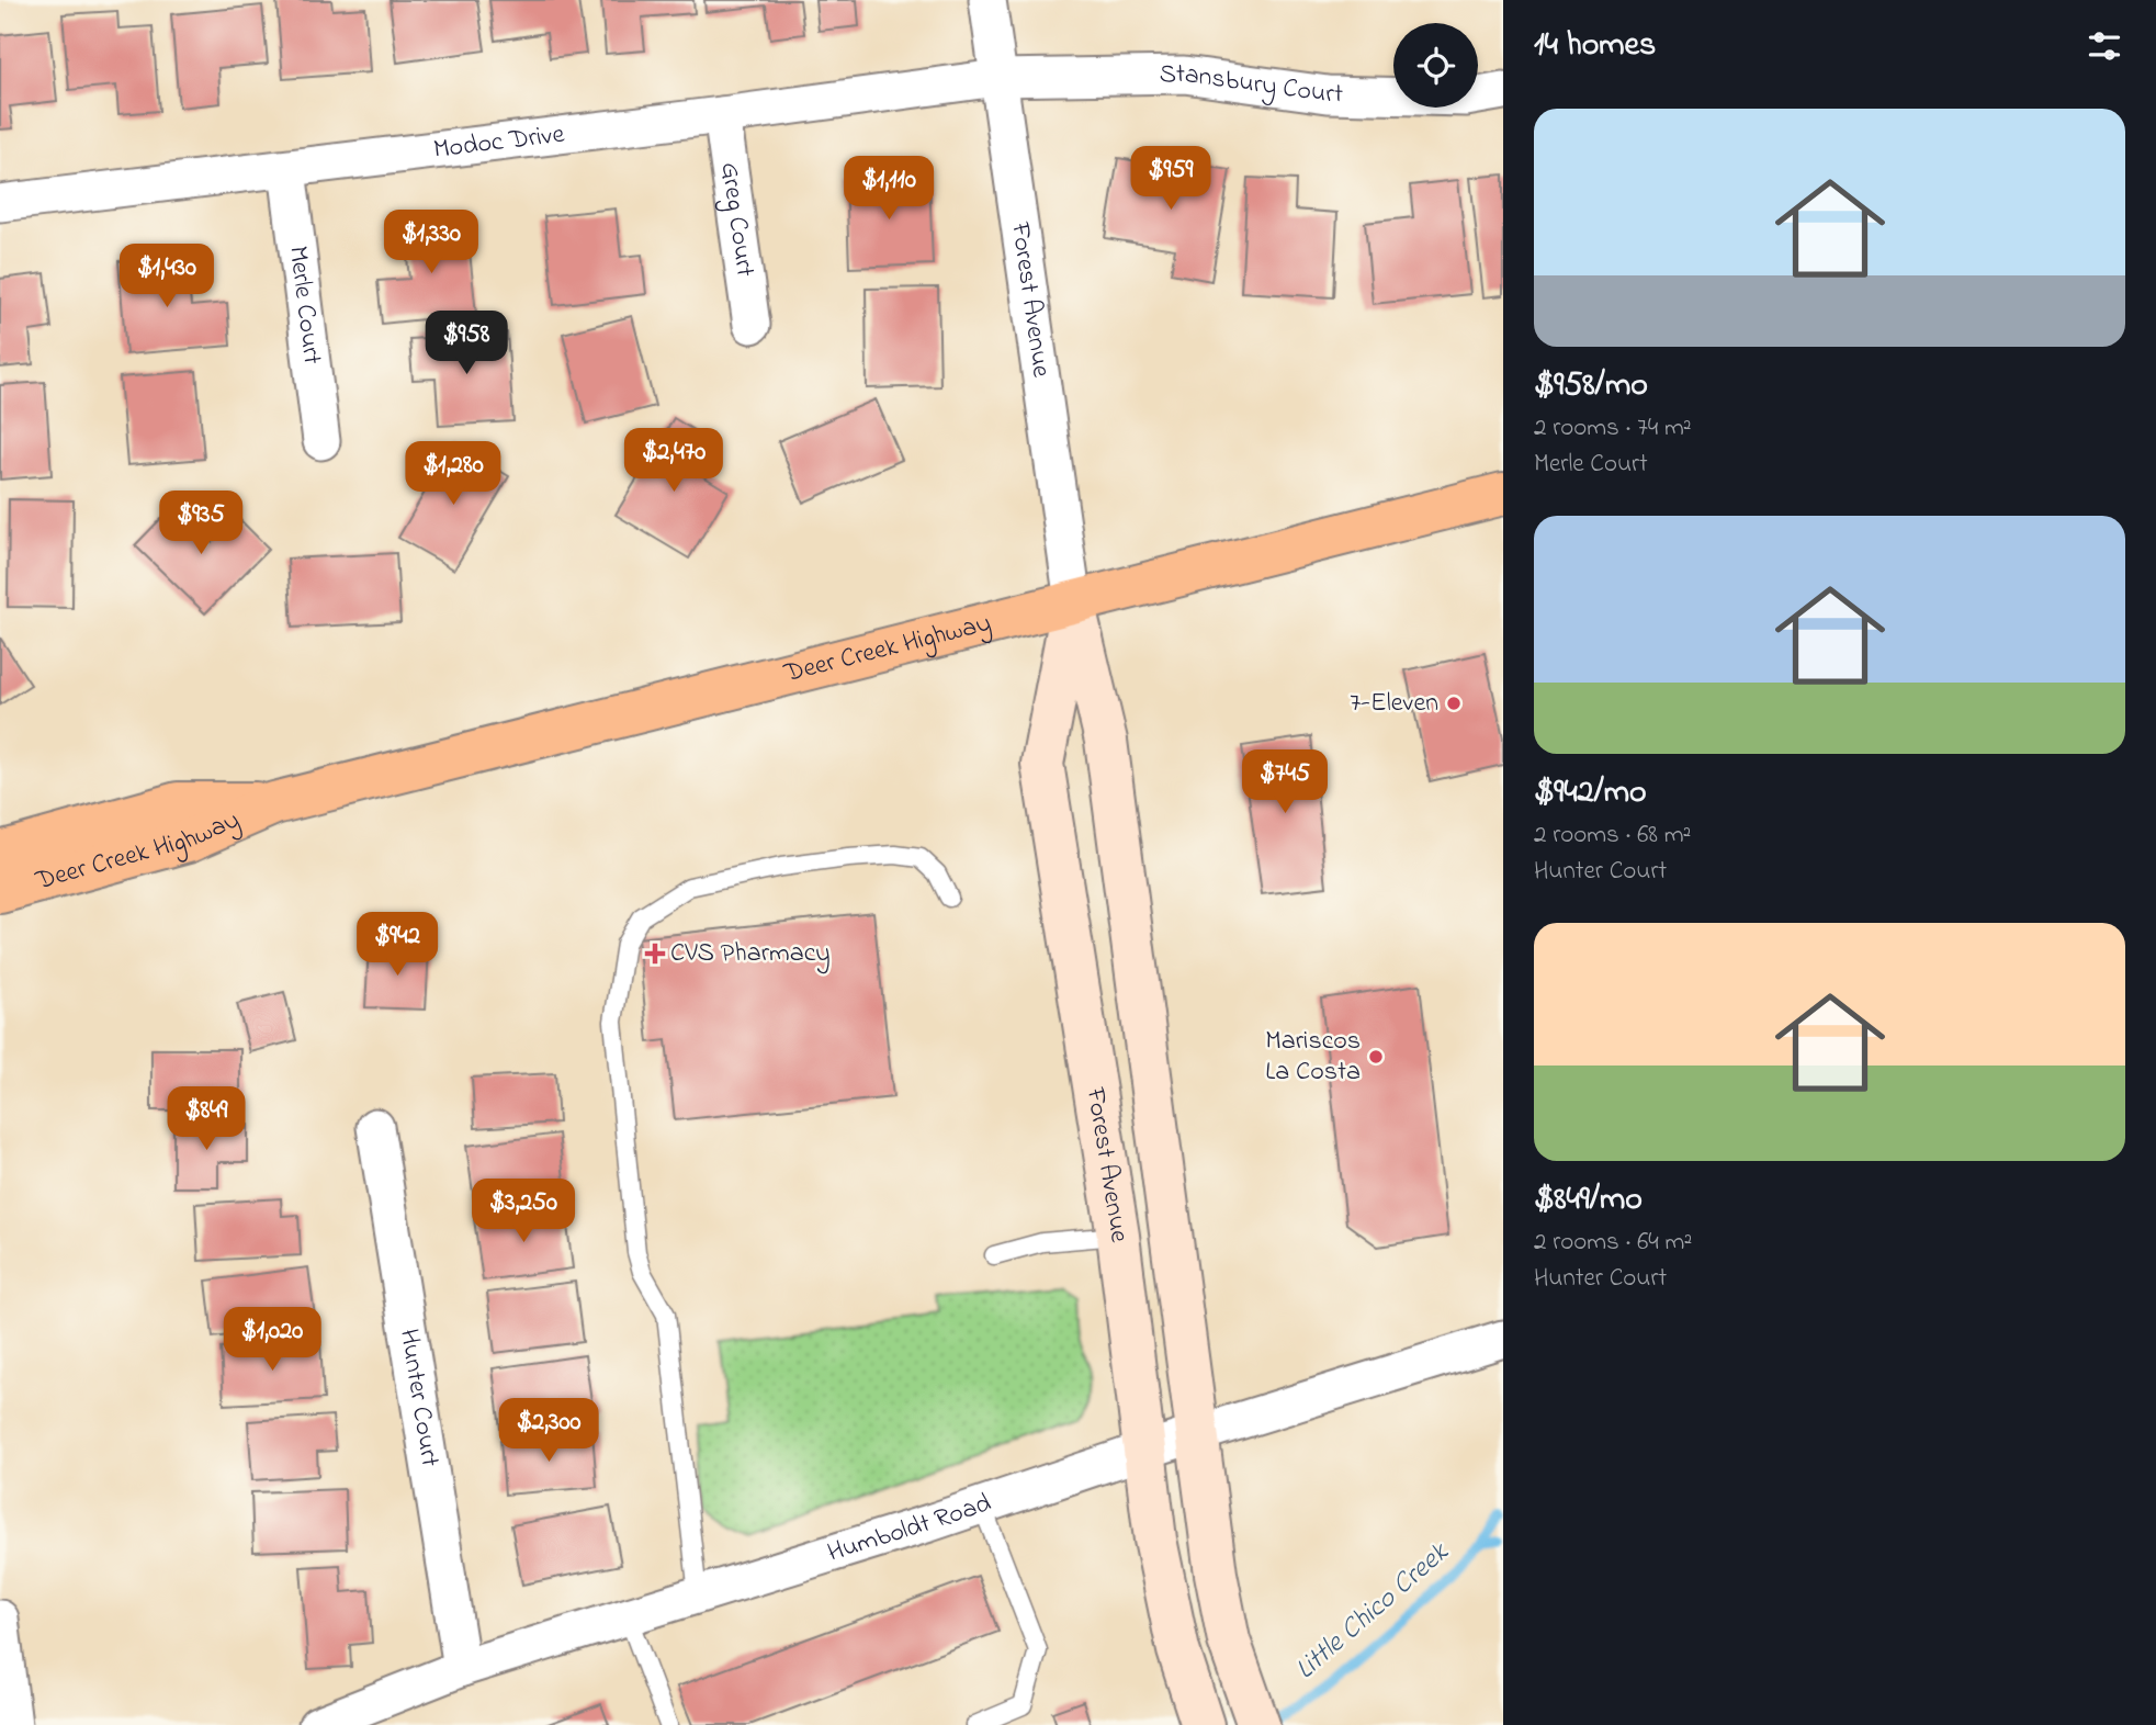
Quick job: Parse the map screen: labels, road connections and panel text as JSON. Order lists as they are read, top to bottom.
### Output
{
  "streets": {
    "main road": ["Deer Creek Highway"],
    "street": [
      "Stansbury Court",
      "Modoc Drive",
      "Greg Court",
      "Forest Avenue",
      "Merle Court",
      "Hunter Court",
      "Humboldt Road"
    ]
  },
  "crossings": [
    ["Stansbury Court", "Modoc Drive"],
    ["Stansbury Court", "Forest Avenue"],
    ["Modoc Drive", "Greg Court"],
    ["Modoc Drive", "Forest Avenue"],
    ["Modoc Drive", "Merle Court"],
    ["Forest Avenue", "Deer Creek Highway"],
    ["Forest Avenue", "Humboldt Road"],
    ["Hunter Court", "Humboldt Road"]
  ],
  "water": ["Little Chico Creek"],
  "places": {
    "other": ["7-Eleven", "Mariscos La Costa"],
    "health": ["CVS Pharmacy"]
  },
  "page": {
    "heading": "14 homes",
    "list": [
      {
        "name": "$958/mo",
        "note": "2 rooms · 74 m² · Merle Court"
      },
      {
        "name": "$942/mo",
        "note": "2 rooms · 68 m² · Hunter Court"
      },
      {
        "name": "$849/mo",
        "note": "2 rooms · 64 m² · Hunter Court"
      }
    ],
    "price": [
      "$959",
      "$1,110",
      "$1,330",
      "$1,430",
      "$958",
      "$2,470",
      "$1,280",
      "$935",
      "$745",
      "$942",
      "$849",
      "$3,250",
      "$1,020",
      "$2,300"
    ]
  }
}
